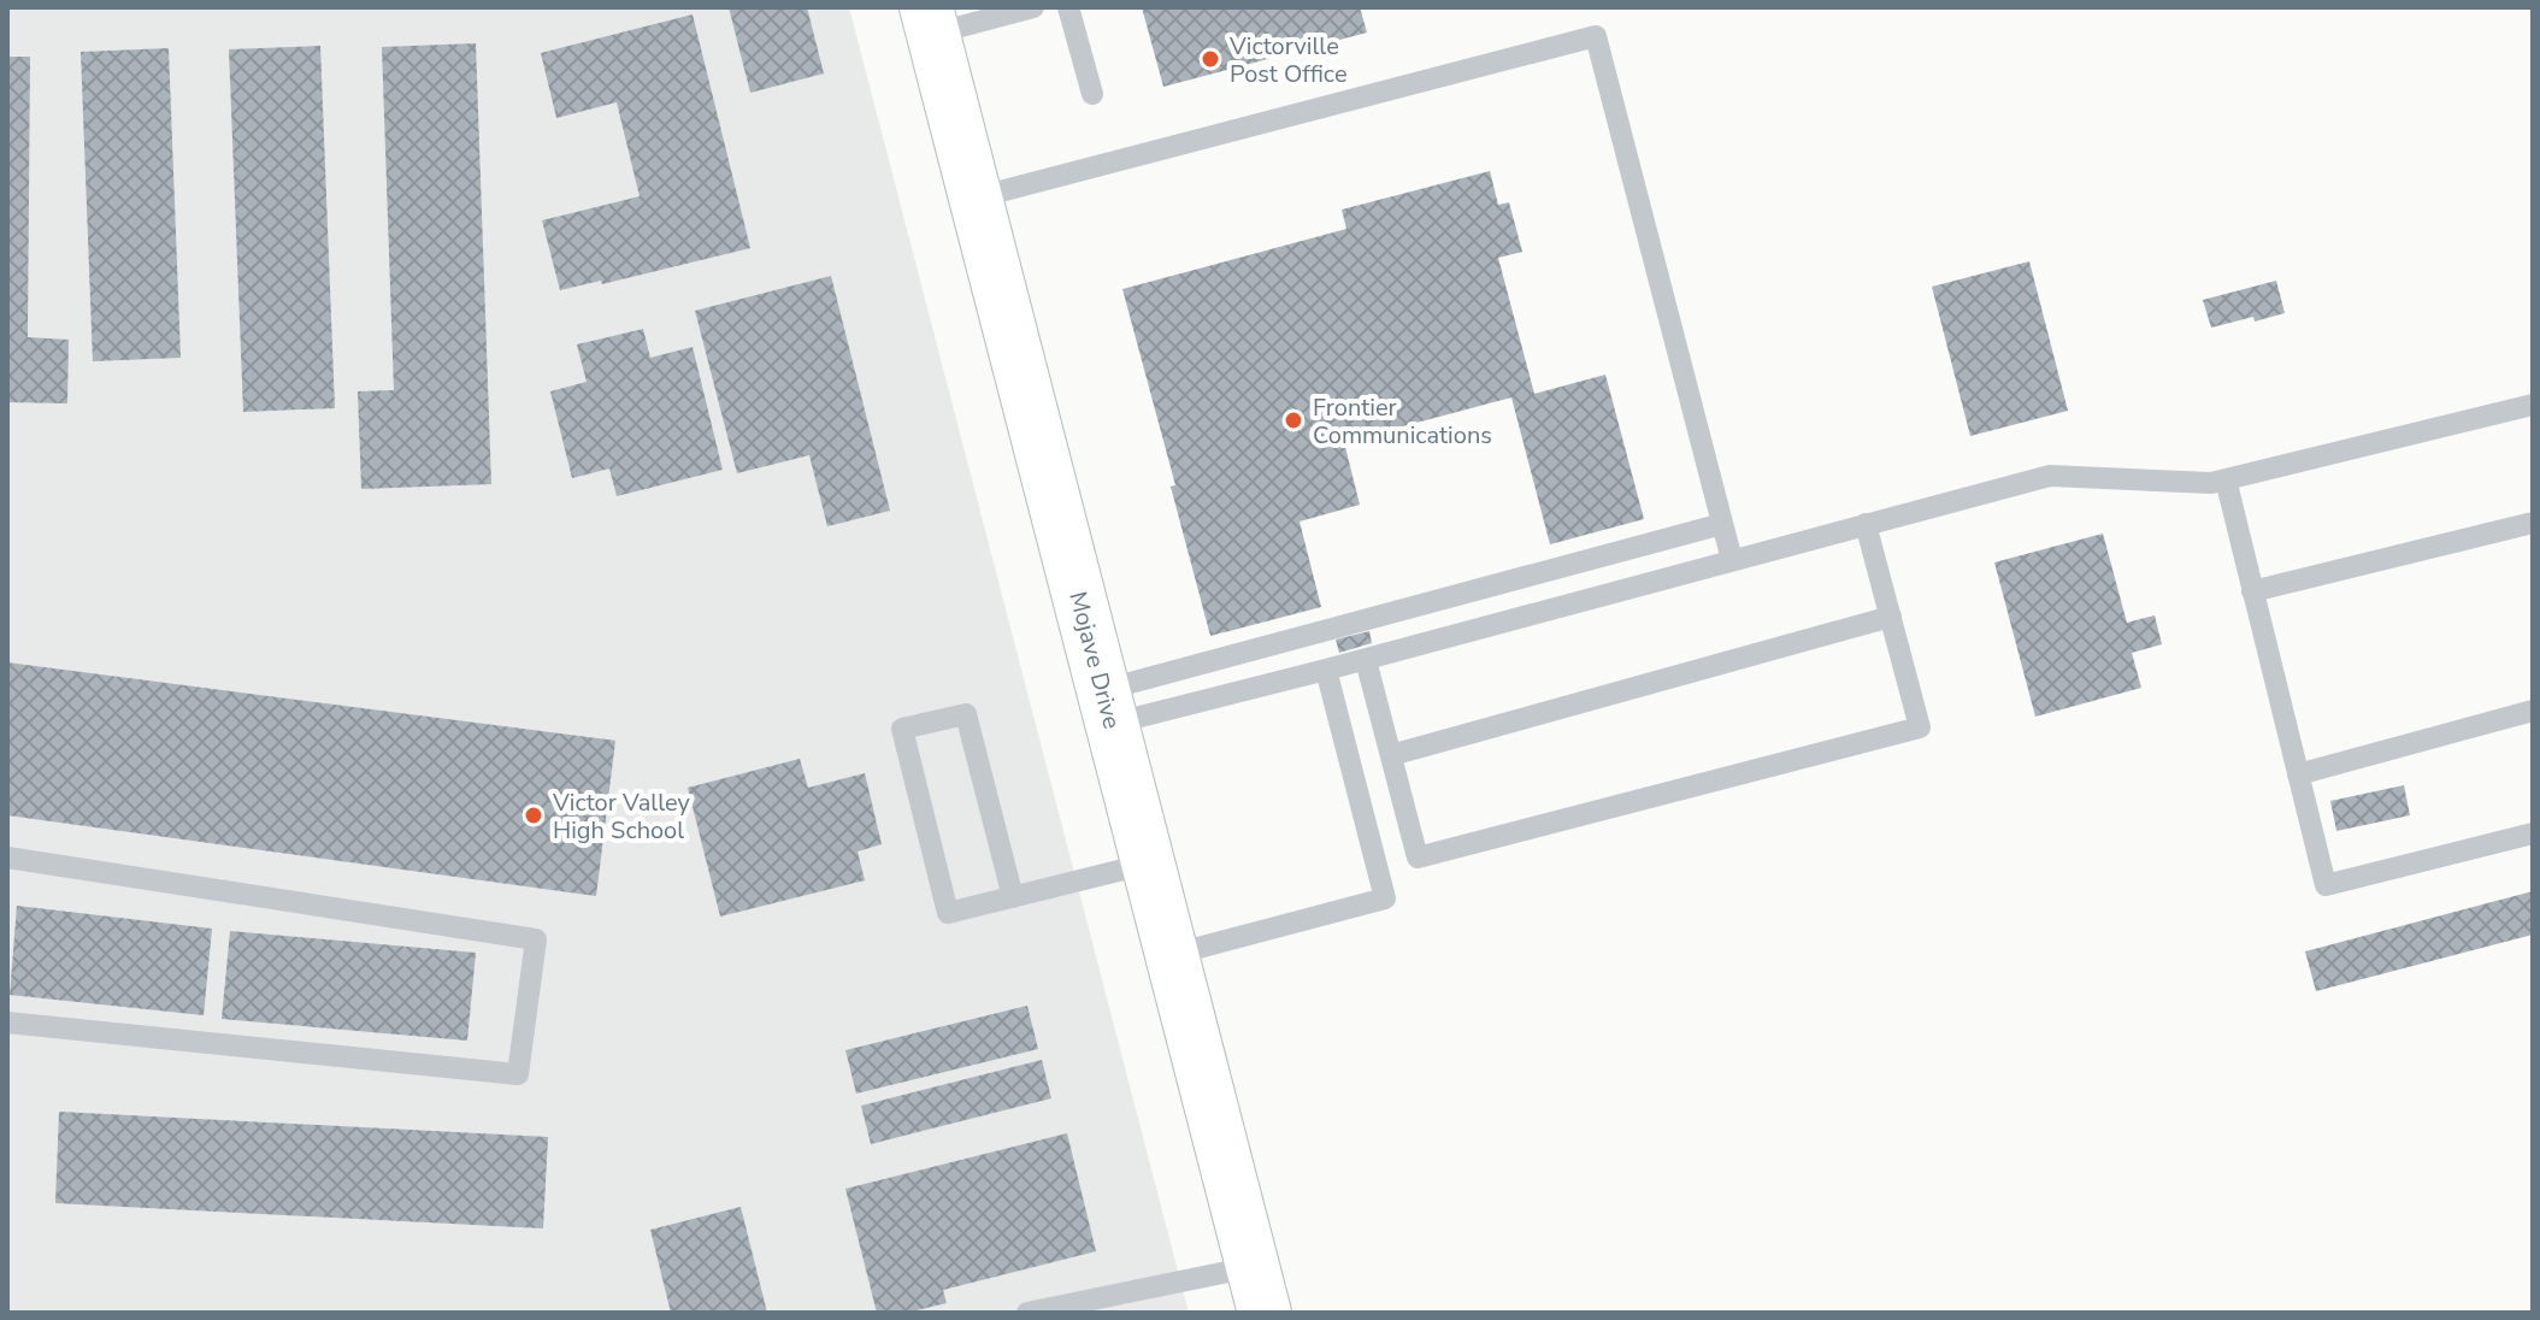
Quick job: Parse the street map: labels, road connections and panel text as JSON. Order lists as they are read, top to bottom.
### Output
{
  "streets": {
    "main road": ["Mojave Drive"]
  },
  "places": ["Victorville Post Office", "Frontier Communications", "Victor Valley High School"]
}
